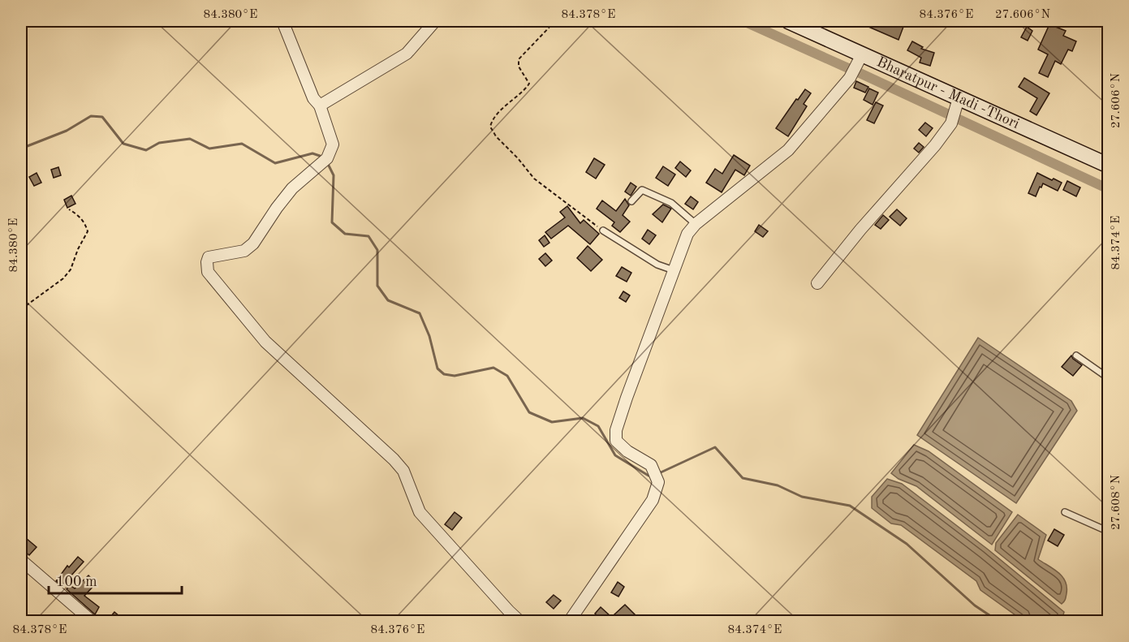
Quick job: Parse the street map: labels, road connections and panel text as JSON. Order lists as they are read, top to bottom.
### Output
{
  "streets": {
    "main road": ["Bharatpur - Madi -Thori"]
  },
  "scale_bar": "100 m",
  "coordinates": [
    "84.380°E",
    "84.378°E",
    "84.376°E",
    "27.606°N",
    "84.374°E",
    "27.608°N"
  ]
}
